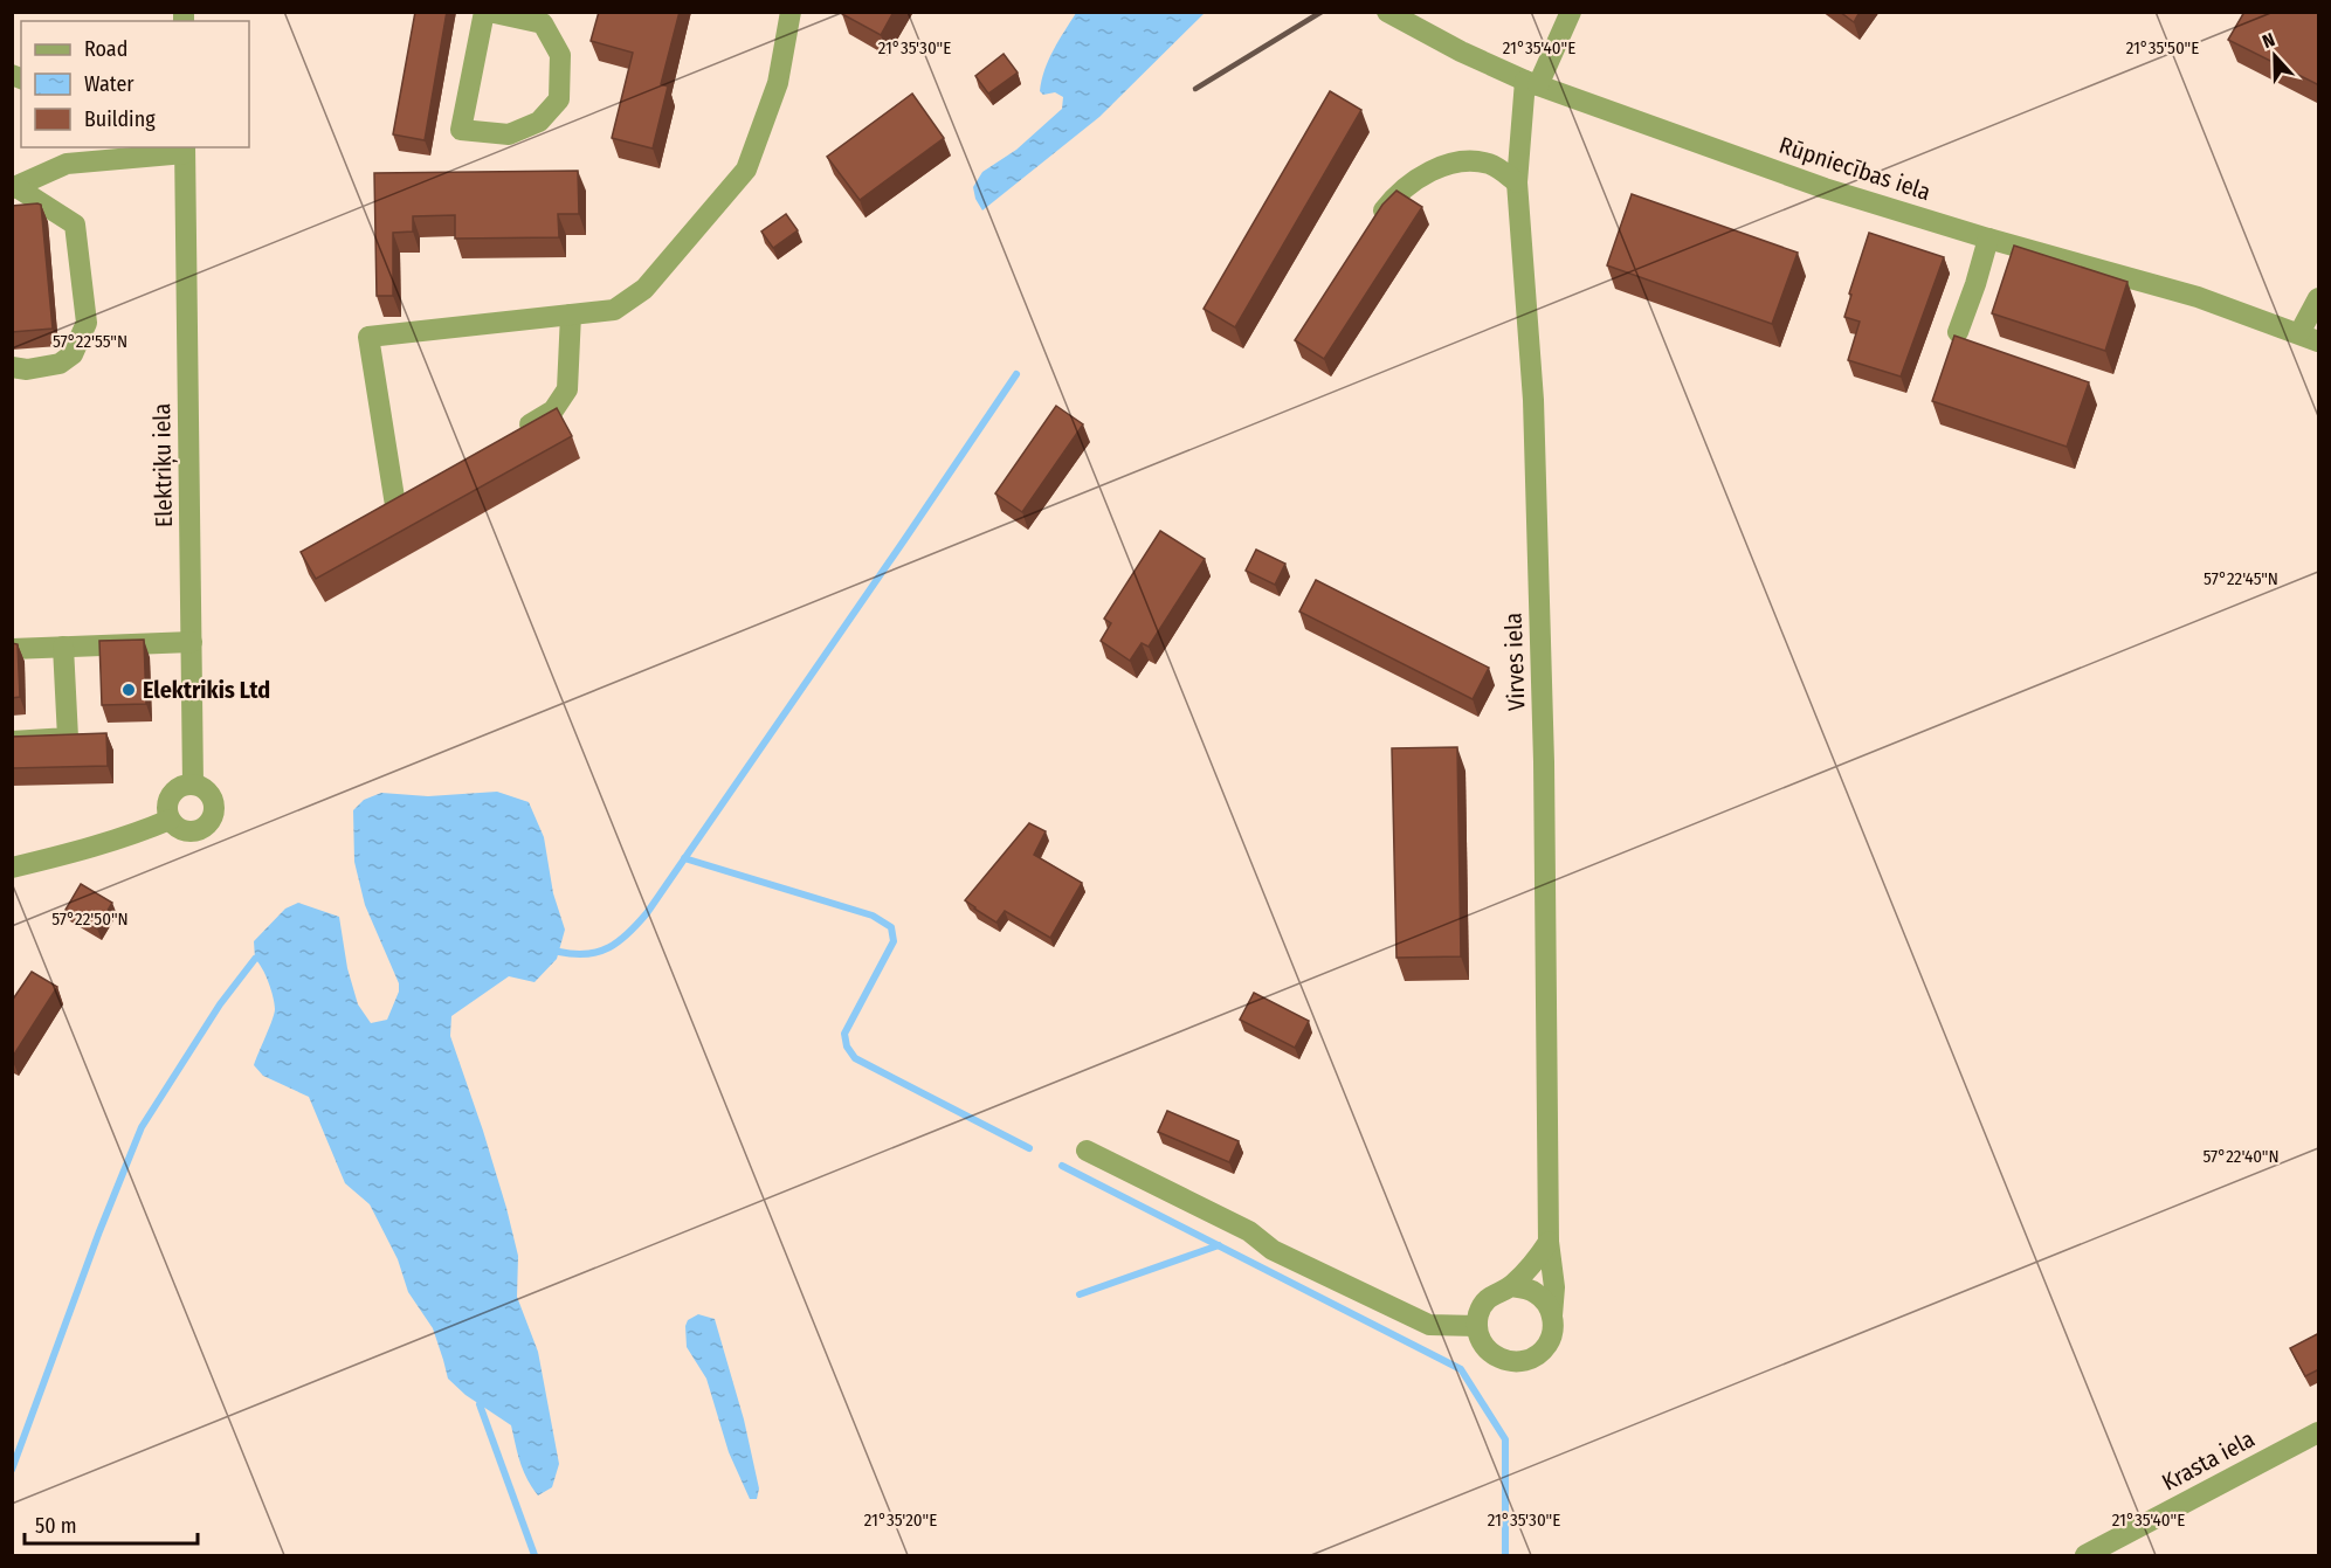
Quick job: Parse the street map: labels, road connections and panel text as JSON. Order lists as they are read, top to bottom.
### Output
{
  "streets": {
    "street": [
      "Rūpniecības iela",
      "Elektriķu iela",
      "Virves iela",
      "Krasta iela"
    ]
  },
  "crossings": [
    ["Rūpniecības iela", "Virves iela"]
  ],
  "places": ["Elektrikis Ltd"],
  "legend": ["Road", "Water", "Building"],
  "scale_bar": "50 m",
  "north": "top",
  "coordinates": [
    "21°35'30\"E",
    "21°35'40\"E",
    "21°35'50\"E",
    "57°22'55\"N",
    "57°22'45\"N",
    "57°22'50\"N",
    "57°22'40\"N",
    "21°35'20\"E"
  ]
}
